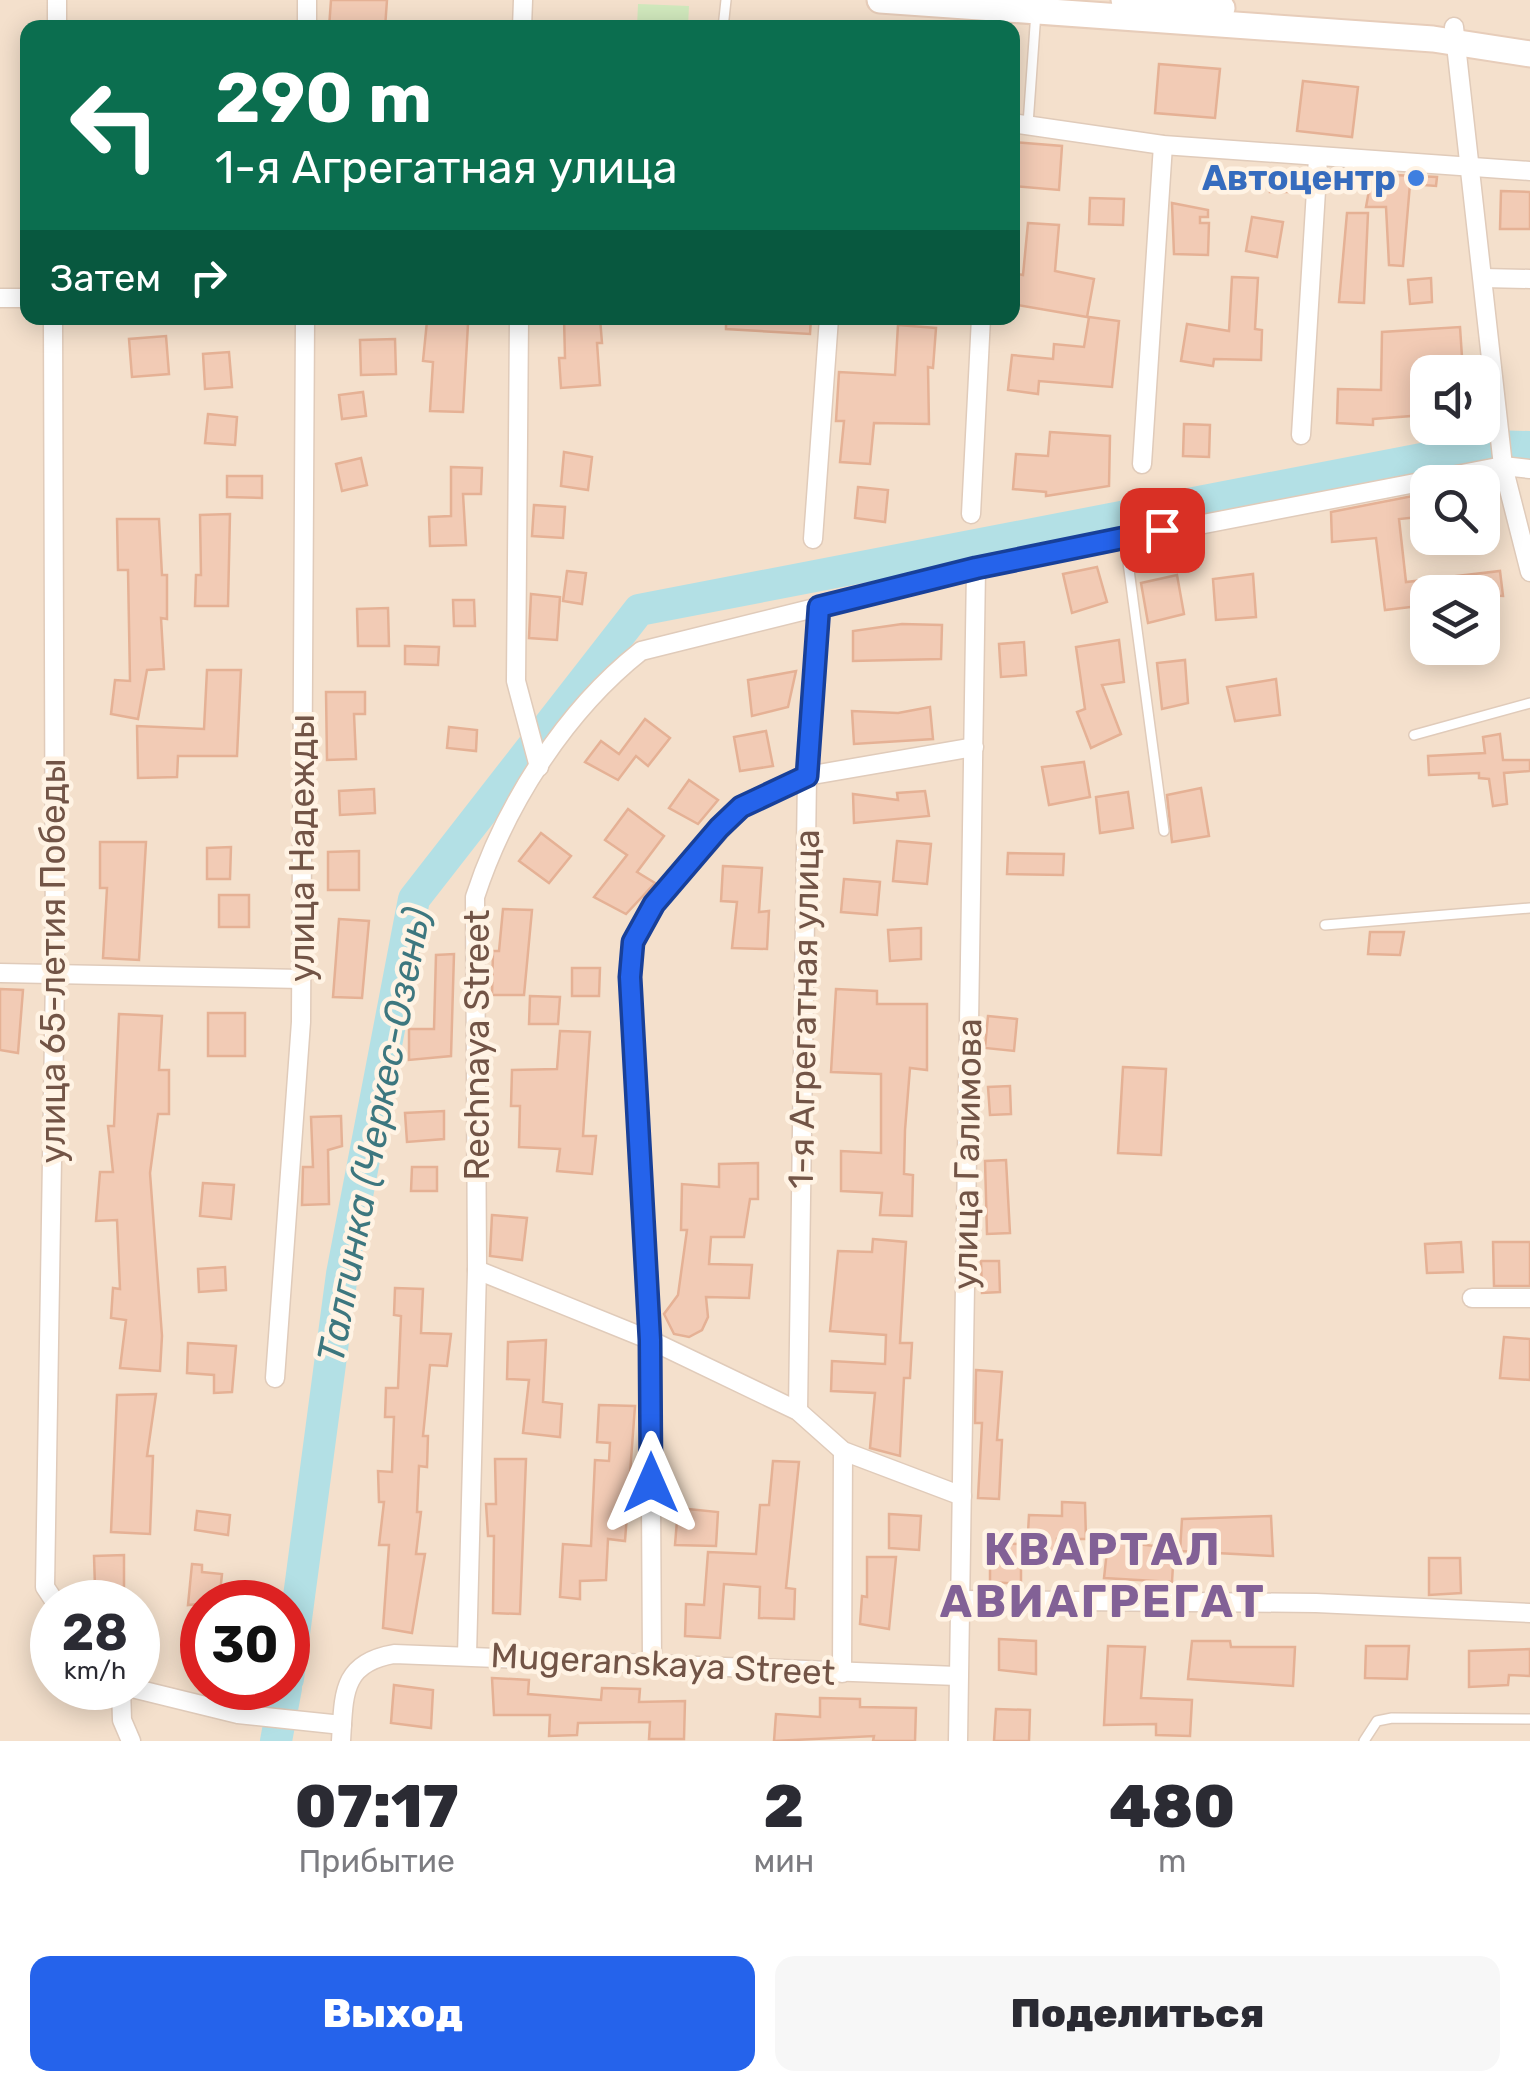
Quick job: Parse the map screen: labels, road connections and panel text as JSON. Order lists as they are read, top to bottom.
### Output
{
  "streets": {
    "street": [
      "улица Надежды",
      "улица 65-летия Победы",
      "1-я Агрегатная улица",
      "Rechnaya Street",
      "улица Галимова",
      "Mugeranskaya Street"
    ]
  },
  "crossings": [
    ["1-я Агрегатная улица", "Rechnaya Street"],
    ["Rechnaya Street", "улица Галимова"],
    ["Rechnaya Street", "Mugeranskaya Street"],
    ["улица Галимова", "Mugeranskaya Street"]
  ],
  "districts": ["КВАРТАЛ АВИАГРЕГАТ"],
  "water": ["Талгинка (Черкес-Озень)"],
  "places": ["Автоцентр"],
  "page": {
    "turn": ["290 m", "1-я Агрегатная улица"],
    "then": "Затем",
    "speed": "28 km/h",
    "limit": "30",
    "eta": [
      "07:17",
      "Прибытие",
      "2",
      "мин",
      "480",
      "m"
    ],
    "buttons": ["Выход", "Поделиться"]
  }
}
